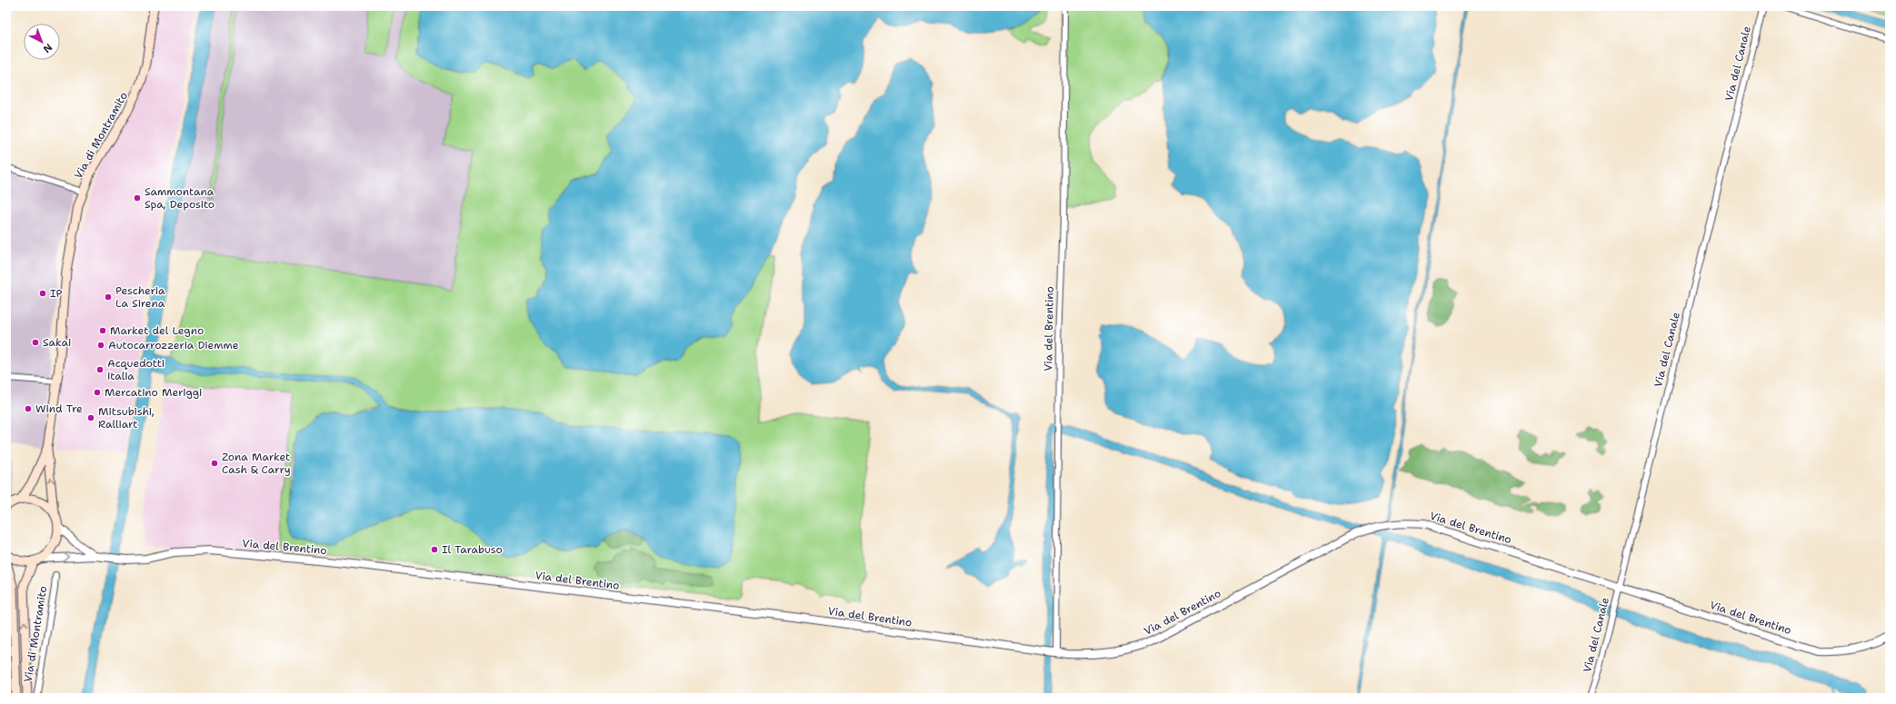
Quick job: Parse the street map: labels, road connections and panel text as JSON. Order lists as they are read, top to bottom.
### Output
{
  "streets": {
    "main road": ["Via di Montramito"],
    "street": ["Via del Canale", "Via del Brentino"]
  },
  "crossings": [
    ["Via del Canale", "Via del Brentino"],
    ["Via di Montramito", "Via del Brentino"]
  ],
  "places": [
    "Sammontana Spa, Deposito",
    "IP",
    "Pescheria La Sirena",
    "Market del Legno",
    "Sakai",
    "Autocarrozzeria Diemme",
    "Acquedotti italia",
    "Mercatino Meriggi",
    "Wind Tre",
    "Mitsubishi, Ralliart",
    "Zona Market Cash & Carry",
    "Il Tarabuso"
  ],
  "north": "bottom right"
}
